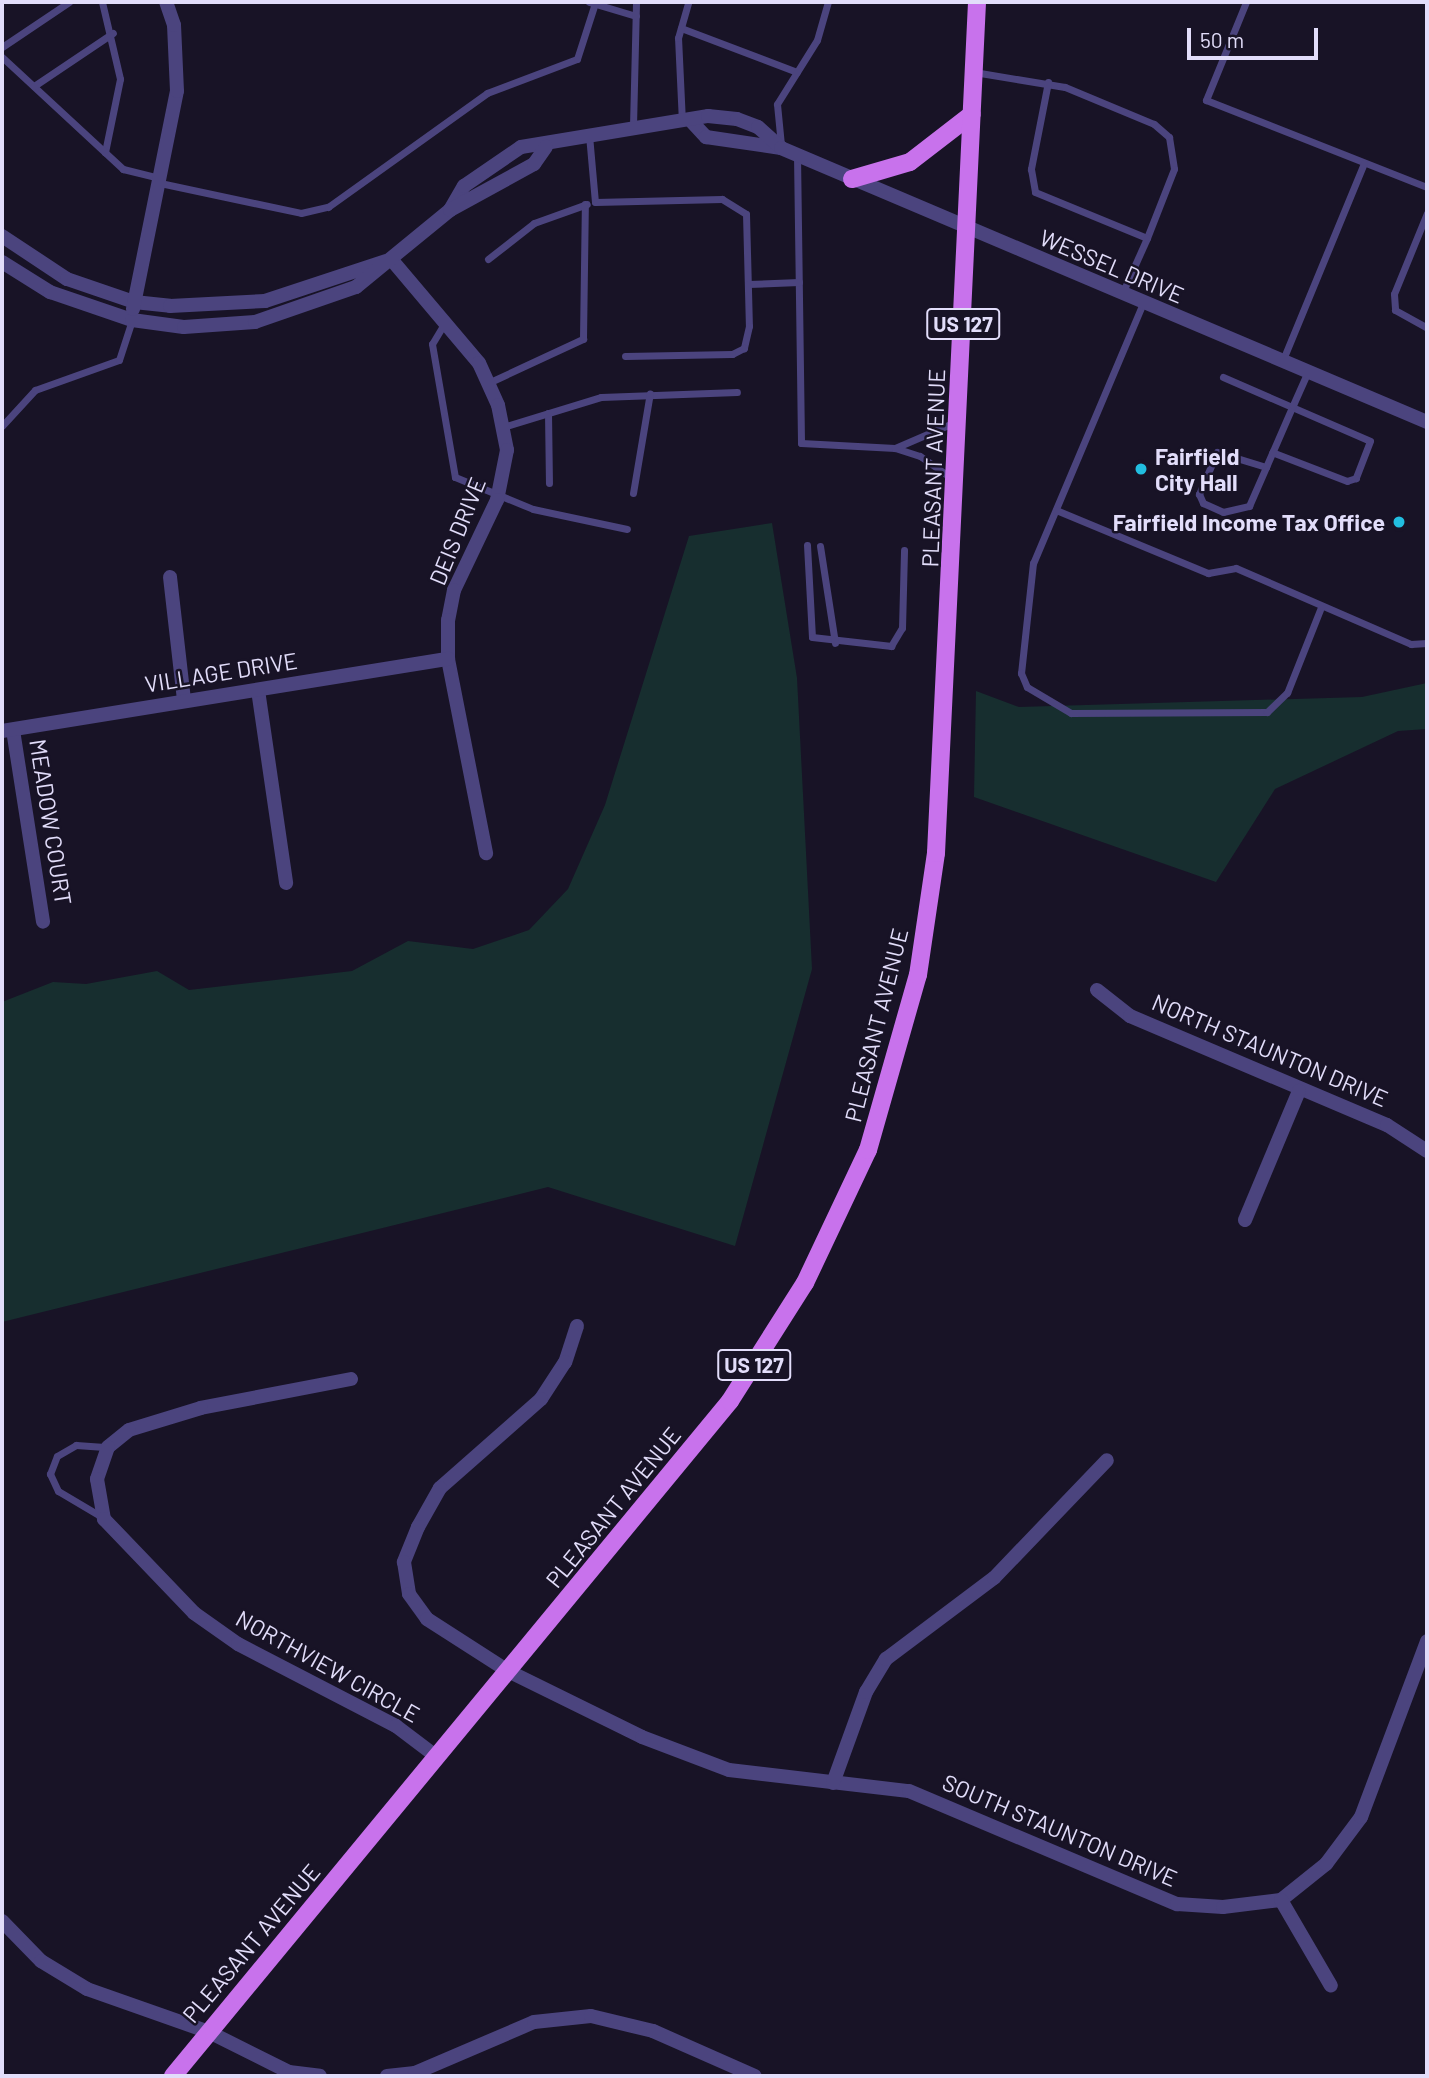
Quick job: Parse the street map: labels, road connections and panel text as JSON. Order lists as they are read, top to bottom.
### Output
{
  "streets": {
    "main road": ["US 127", "PLEASANT AVENUE"],
    "street": [
      "WESSEL DRIVE",
      "DEIS DRIVE",
      "VILLAGE DRIVE",
      "MEADOW COURT",
      "NORTH STAUNTON DRIVE",
      "NORTHVIEW CIRCLE",
      "SOUTH STAUNTON DRIVE"
    ]
  },
  "crossings": [
    ["WESSEL DRIVE", "PLEASANT AVENUE"],
    ["WESSEL DRIVE", "DEIS DRIVE"],
    ["PLEASANT AVENUE", "NORTHVIEW CIRCLE"],
    ["PLEASANT AVENUE", "SOUTH STAUNTON DRIVE"],
    ["DEIS DRIVE", "VILLAGE DRIVE"],
    ["VILLAGE DRIVE", "MEADOW COURT"]
  ],
  "places": ["Fairfield City Hall", "Fairfield Income Tax Office"],
  "scale_bar": "50 m"
}
